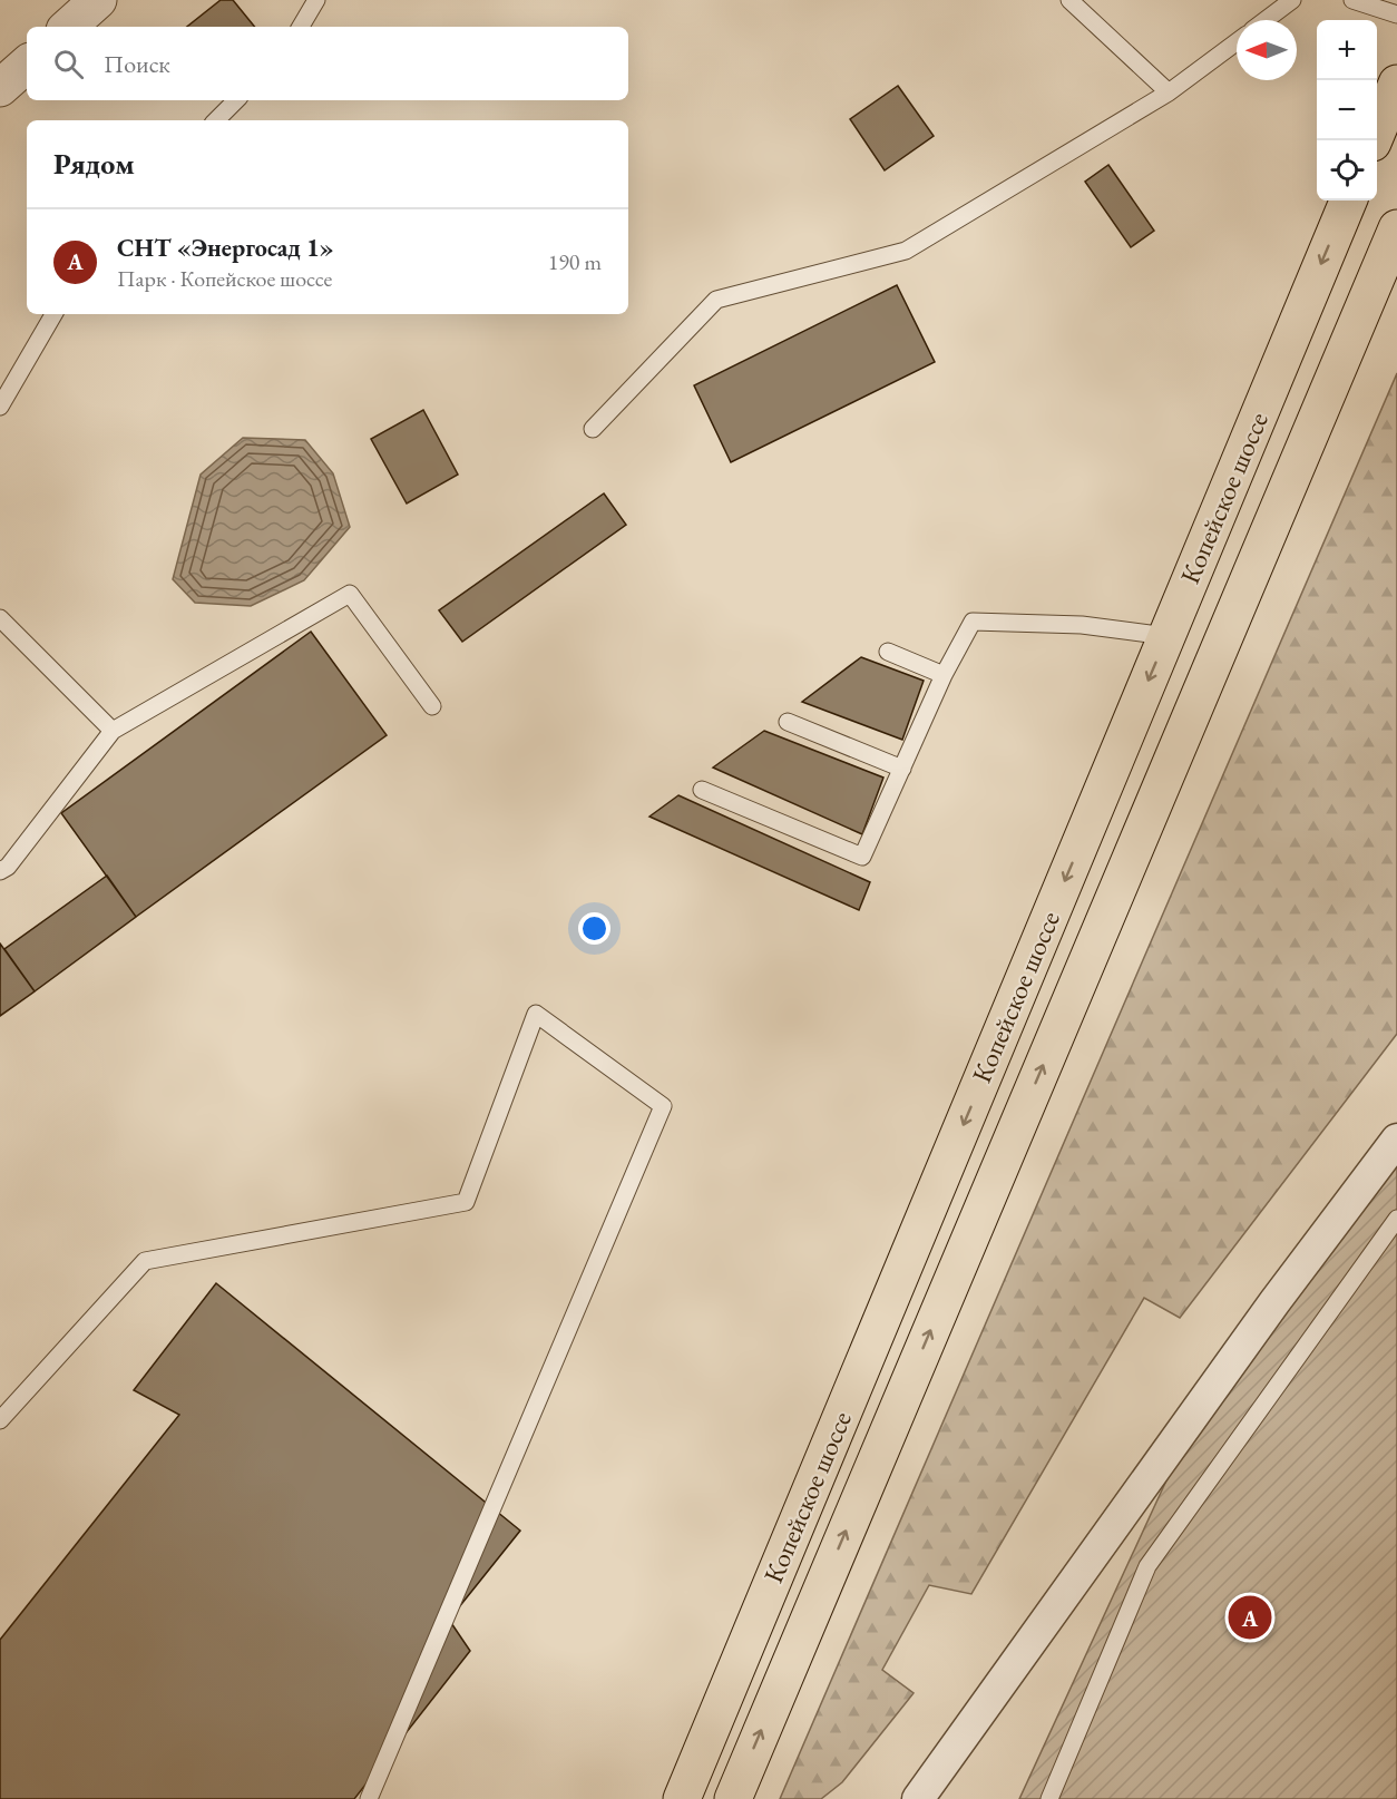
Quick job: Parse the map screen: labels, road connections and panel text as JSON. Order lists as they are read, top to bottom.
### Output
{
  "streets": {
    "main road": ["Копейское шоссе"]
  },
  "north": "left",
  "page": {
    "map_buttons": ["+", "−"],
    "search": "Поиск",
    "heading": "Рядом",
    "list": [
      {
        "mark": "A",
        "name": "СНТ «Энергосад 1»",
        "note": "Парк · Копейское шоссе",
        "value": "190 m"
      }
    ],
    "pins": "A"
  }
}
